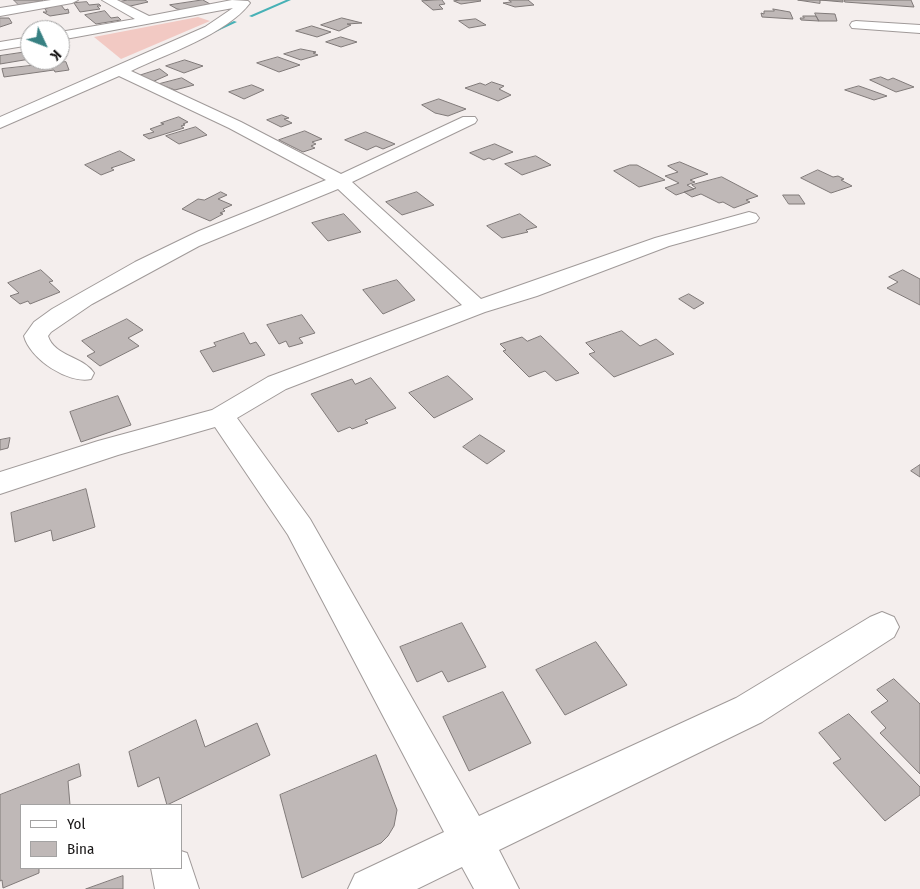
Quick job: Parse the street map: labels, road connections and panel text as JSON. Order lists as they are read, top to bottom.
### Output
{
  "legend": ["Yol", "Bina"],
  "north": "bottom right"
}
